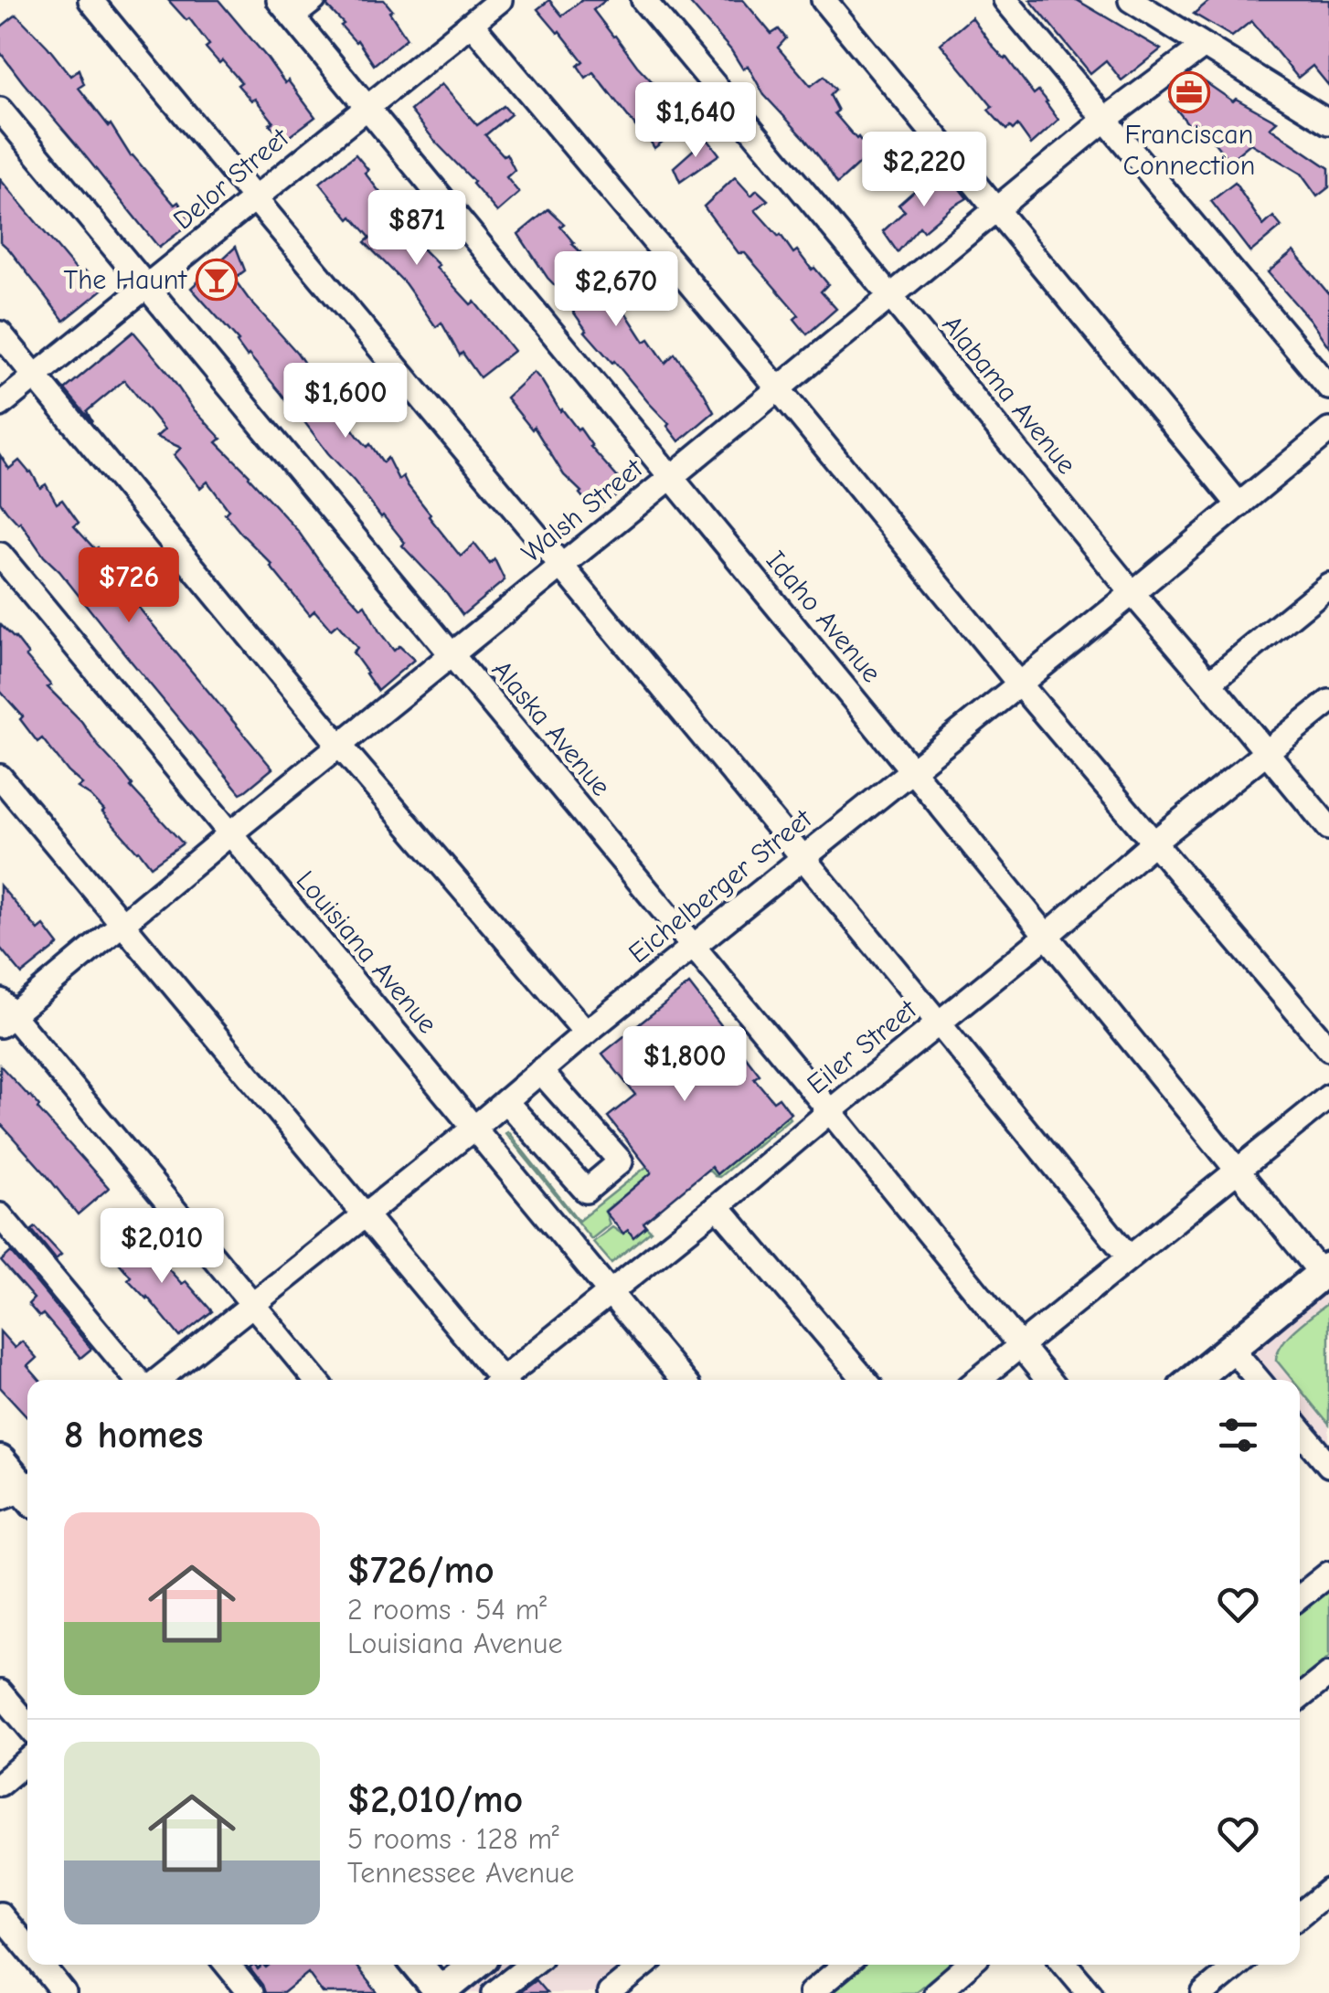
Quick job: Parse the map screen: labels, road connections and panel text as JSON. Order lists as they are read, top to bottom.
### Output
{
  "streets": {
    "street": [
      "Delor Street",
      "Alabama Avenue",
      "Walsh Street",
      "Idaho Avenue",
      "Alaska Avenue",
      "Eichelberger Street",
      "Louisiana Avenue",
      "Eiler Street"
    ]
  },
  "crossings": [
    ["Delor Street", "Idaho Avenue"],
    ["Delor Street", "Alaska Avenue"],
    ["Alabama Avenue", "Walsh Street"],
    ["Alabama Avenue", "Eichelberger Street"],
    ["Alabama Avenue", "Eiler Street"],
    ["Walsh Street", "Idaho Avenue"],
    ["Walsh Street", "Alaska Avenue"],
    ["Walsh Street", "Louisiana Avenue"],
    ["Idaho Avenue", "Eichelberger Street"],
    ["Idaho Avenue", "Eiler Street"],
    ["Alaska Avenue", "Eichelberger Street"],
    ["Alaska Avenue", "Eiler Street"],
    ["Eichelberger Street", "Louisiana Avenue"],
    ["Louisiana Avenue", "Eiler Street"]
  ],
  "places": {
    "office": ["Franciscan Connection"],
    "bar": ["The Haunt"]
  },
  "page": {
    "price": [
      "$1,640",
      "$2,220",
      "$871",
      "$2,670",
      "$1,600",
      "$726",
      "$1,800",
      "$2,010"
    ],
    "heading": "8 homes",
    "list": [
      {
        "name": "$726/mo",
        "note": "2 rooms · 54 m² · Louisiana Avenue"
      },
      {
        "name": "$2,010/mo",
        "note": "5 rooms · 128 m² · Tennessee Avenue"
      }
    ]
  }
}
